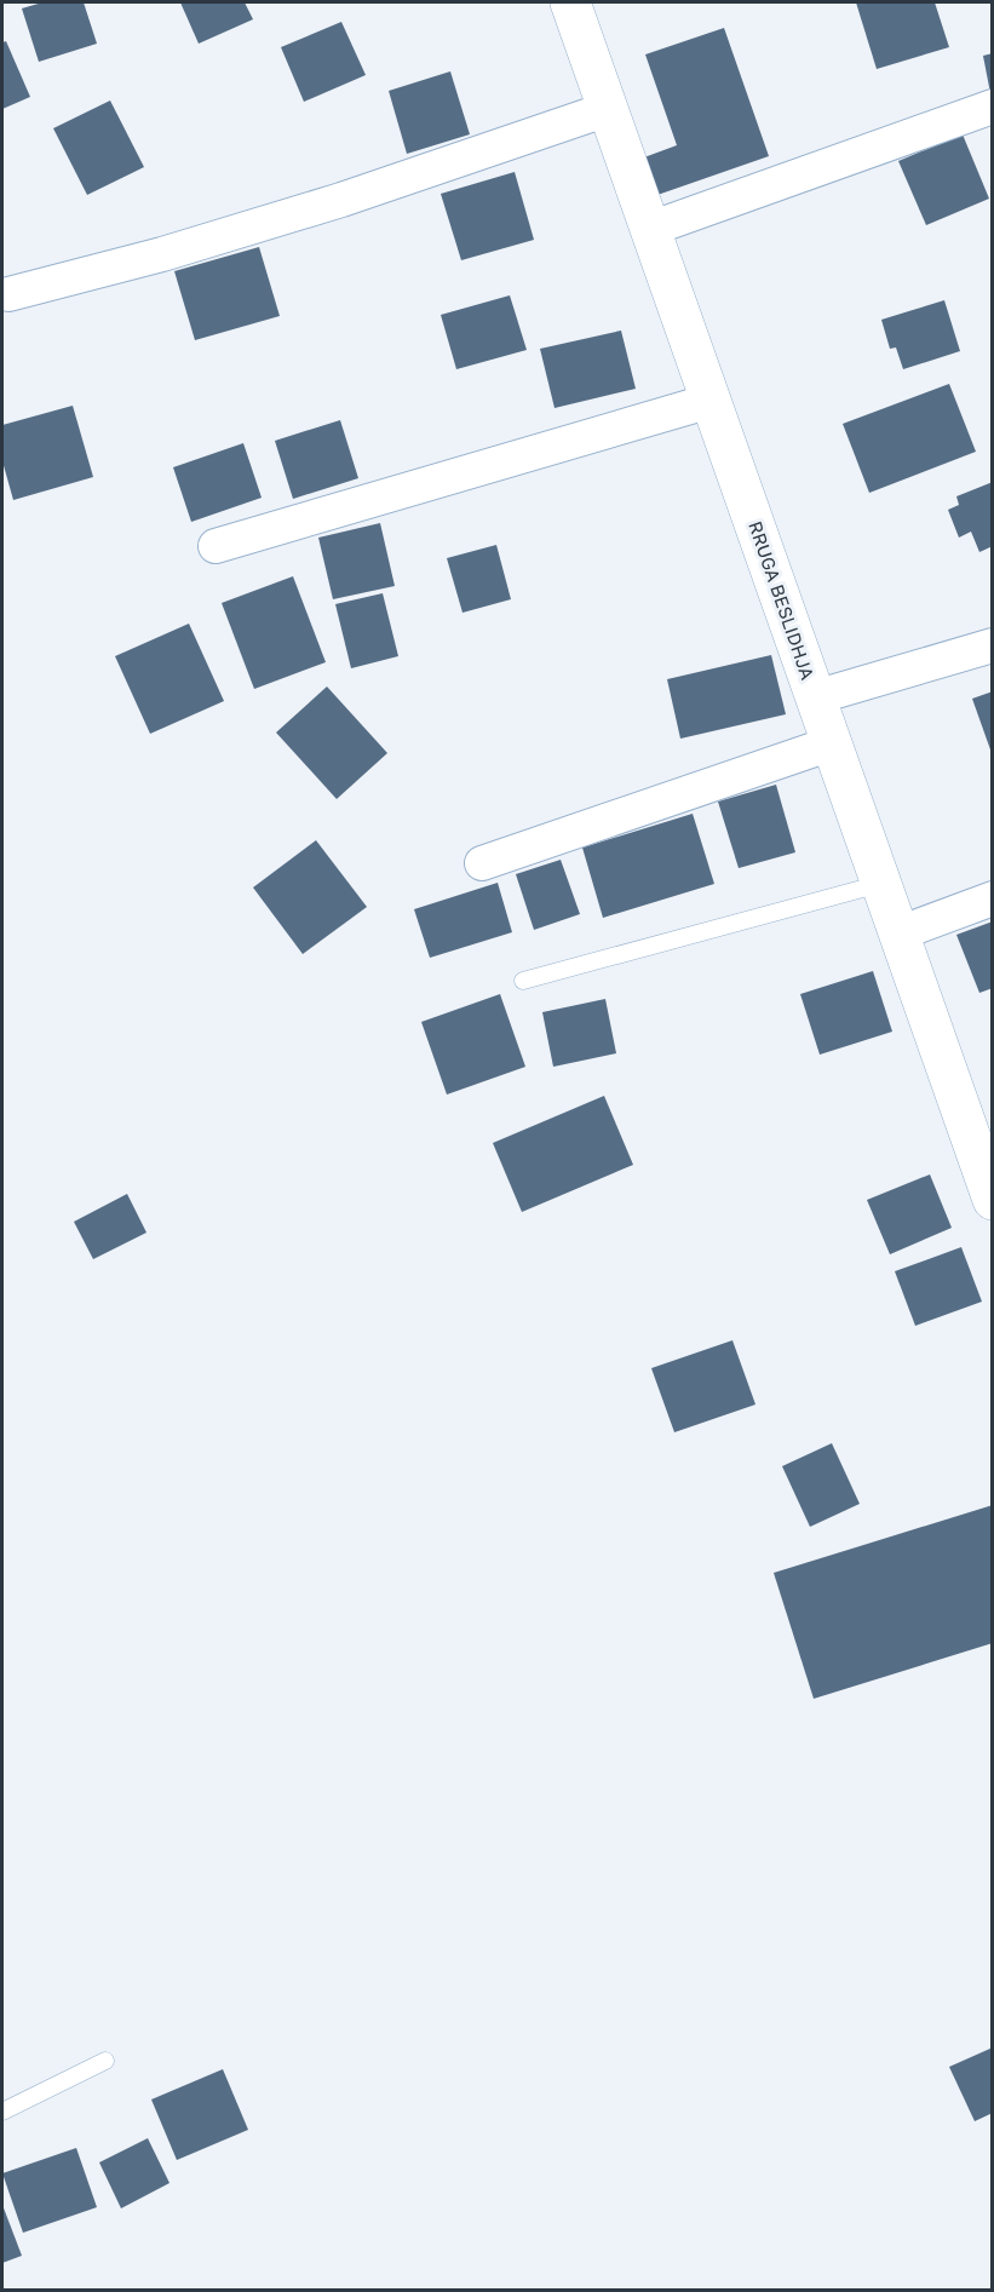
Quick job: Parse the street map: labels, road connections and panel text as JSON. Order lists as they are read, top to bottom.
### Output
{
  "streets": {
    "main road": ["RRUGA BESLIDHJA"]
  }
}
